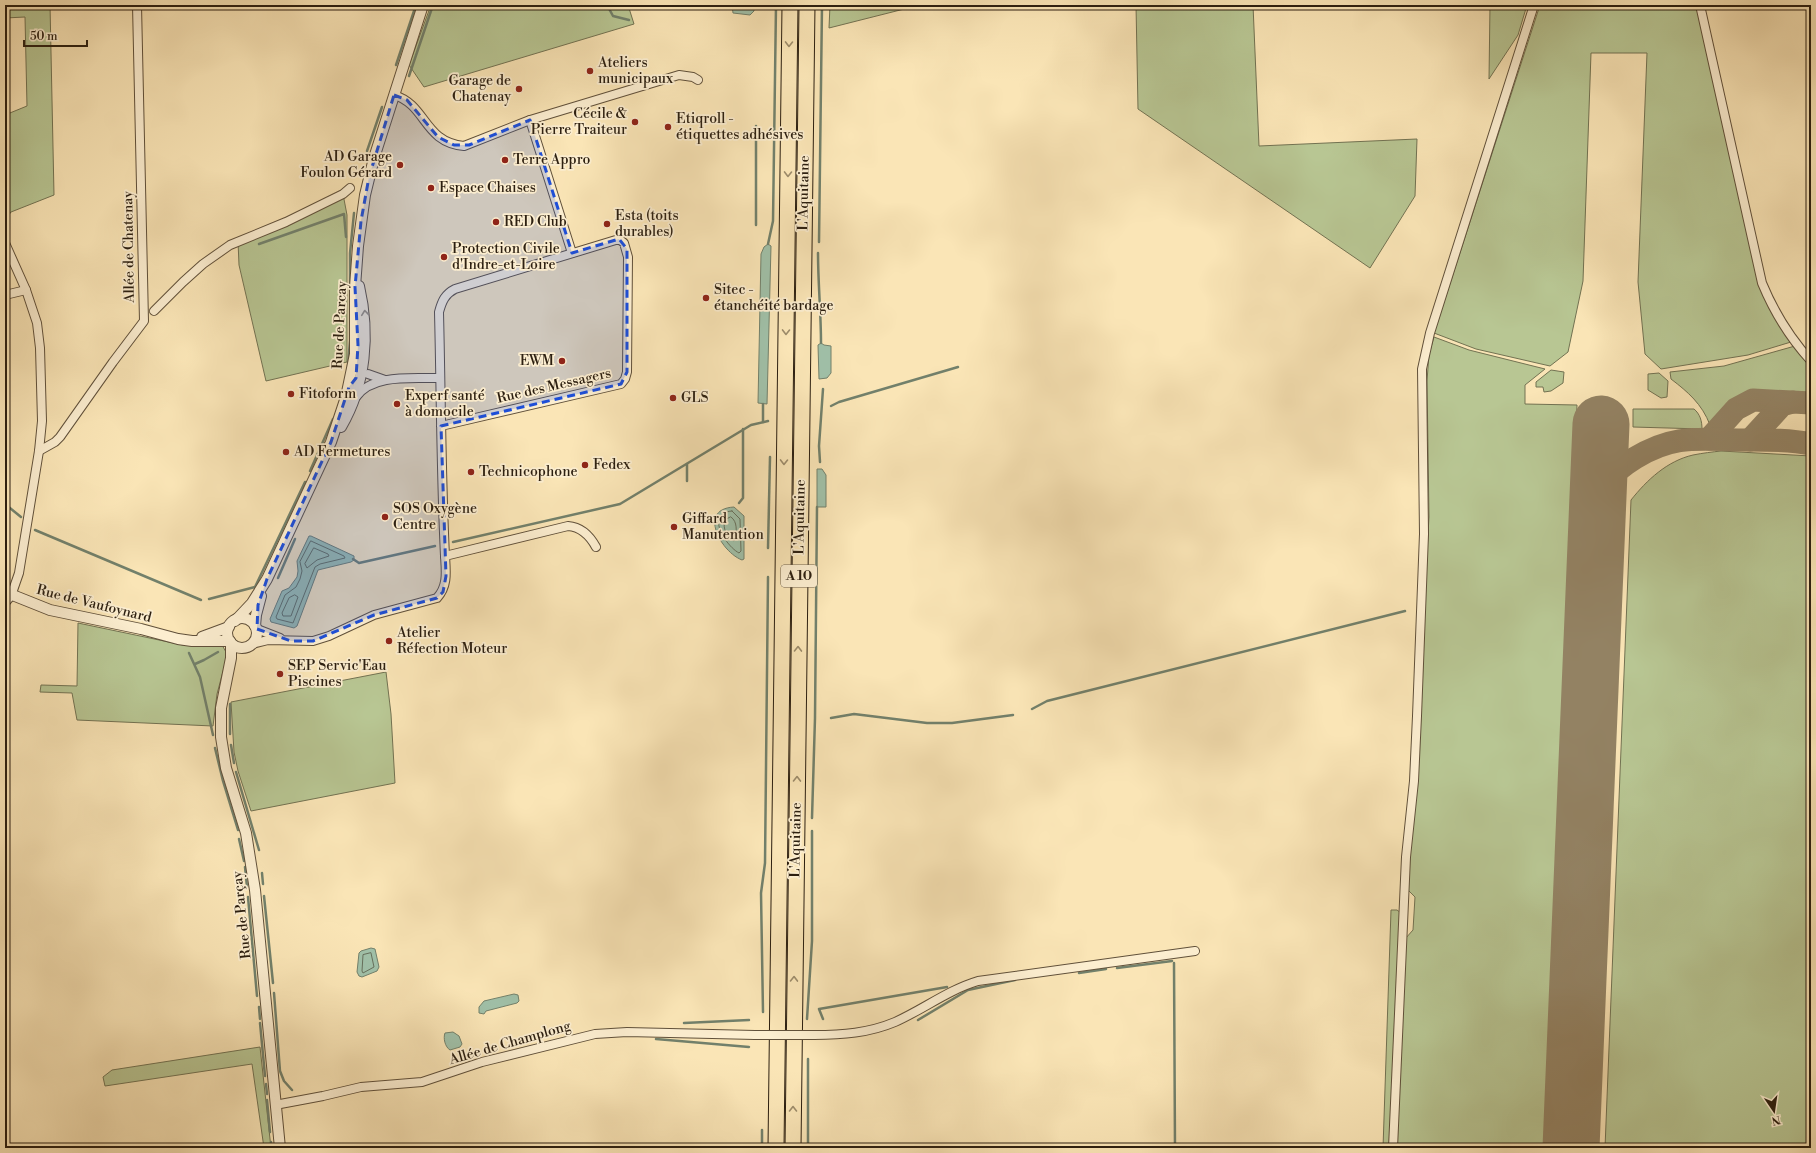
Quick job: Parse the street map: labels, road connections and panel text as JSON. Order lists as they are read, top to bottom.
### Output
{
  "streets": {
    "highway": ["L'Aquitaine", "A 10"],
    "street": [
      "Allée de Chatenay",
      "Rue de Parcay",
      "Rue des Messagers",
      "Rue de Vaufoynard",
      "Rue de Parçay",
      "Allée de Champlong"
    ]
  },
  "crossings": [
    ["Rue de Parcay", "Rue de Vaufoynard"],
    ["Rue de Parcay", "Rue de Parçay"],
    ["Rue de Vaufoynard", "Rue de Parçay"],
    ["Rue de Parçay", "Allée de Champlong"]
  ],
  "places": [
    "Ateliers municipaux",
    "Garage de Chatenay",
    "Cécile & Pierre Traiteur",
    "Etiqroll - étiquettes adhésives",
    "Terre Appro",
    "AD Garage Foulon Gérard",
    "Espace Chaises",
    "RED Club",
    "Esta (toits durables)",
    "Protection Civile d'Indre-et-Loire",
    "Sitec - étanchéité bardage",
    "EWM",
    "Fitoform",
    "GLS",
    "Experf santé à domocile",
    "AD Fermetures",
    "Fedex",
    "Technicophone",
    "SOS Oxygène Centre",
    "Giffard Manutention",
    "Atelier Réfection Moteur",
    "SEP Servic'Eau Piscines"
  ],
  "scale_bar": "50 m",
  "north": "bottom"
}
